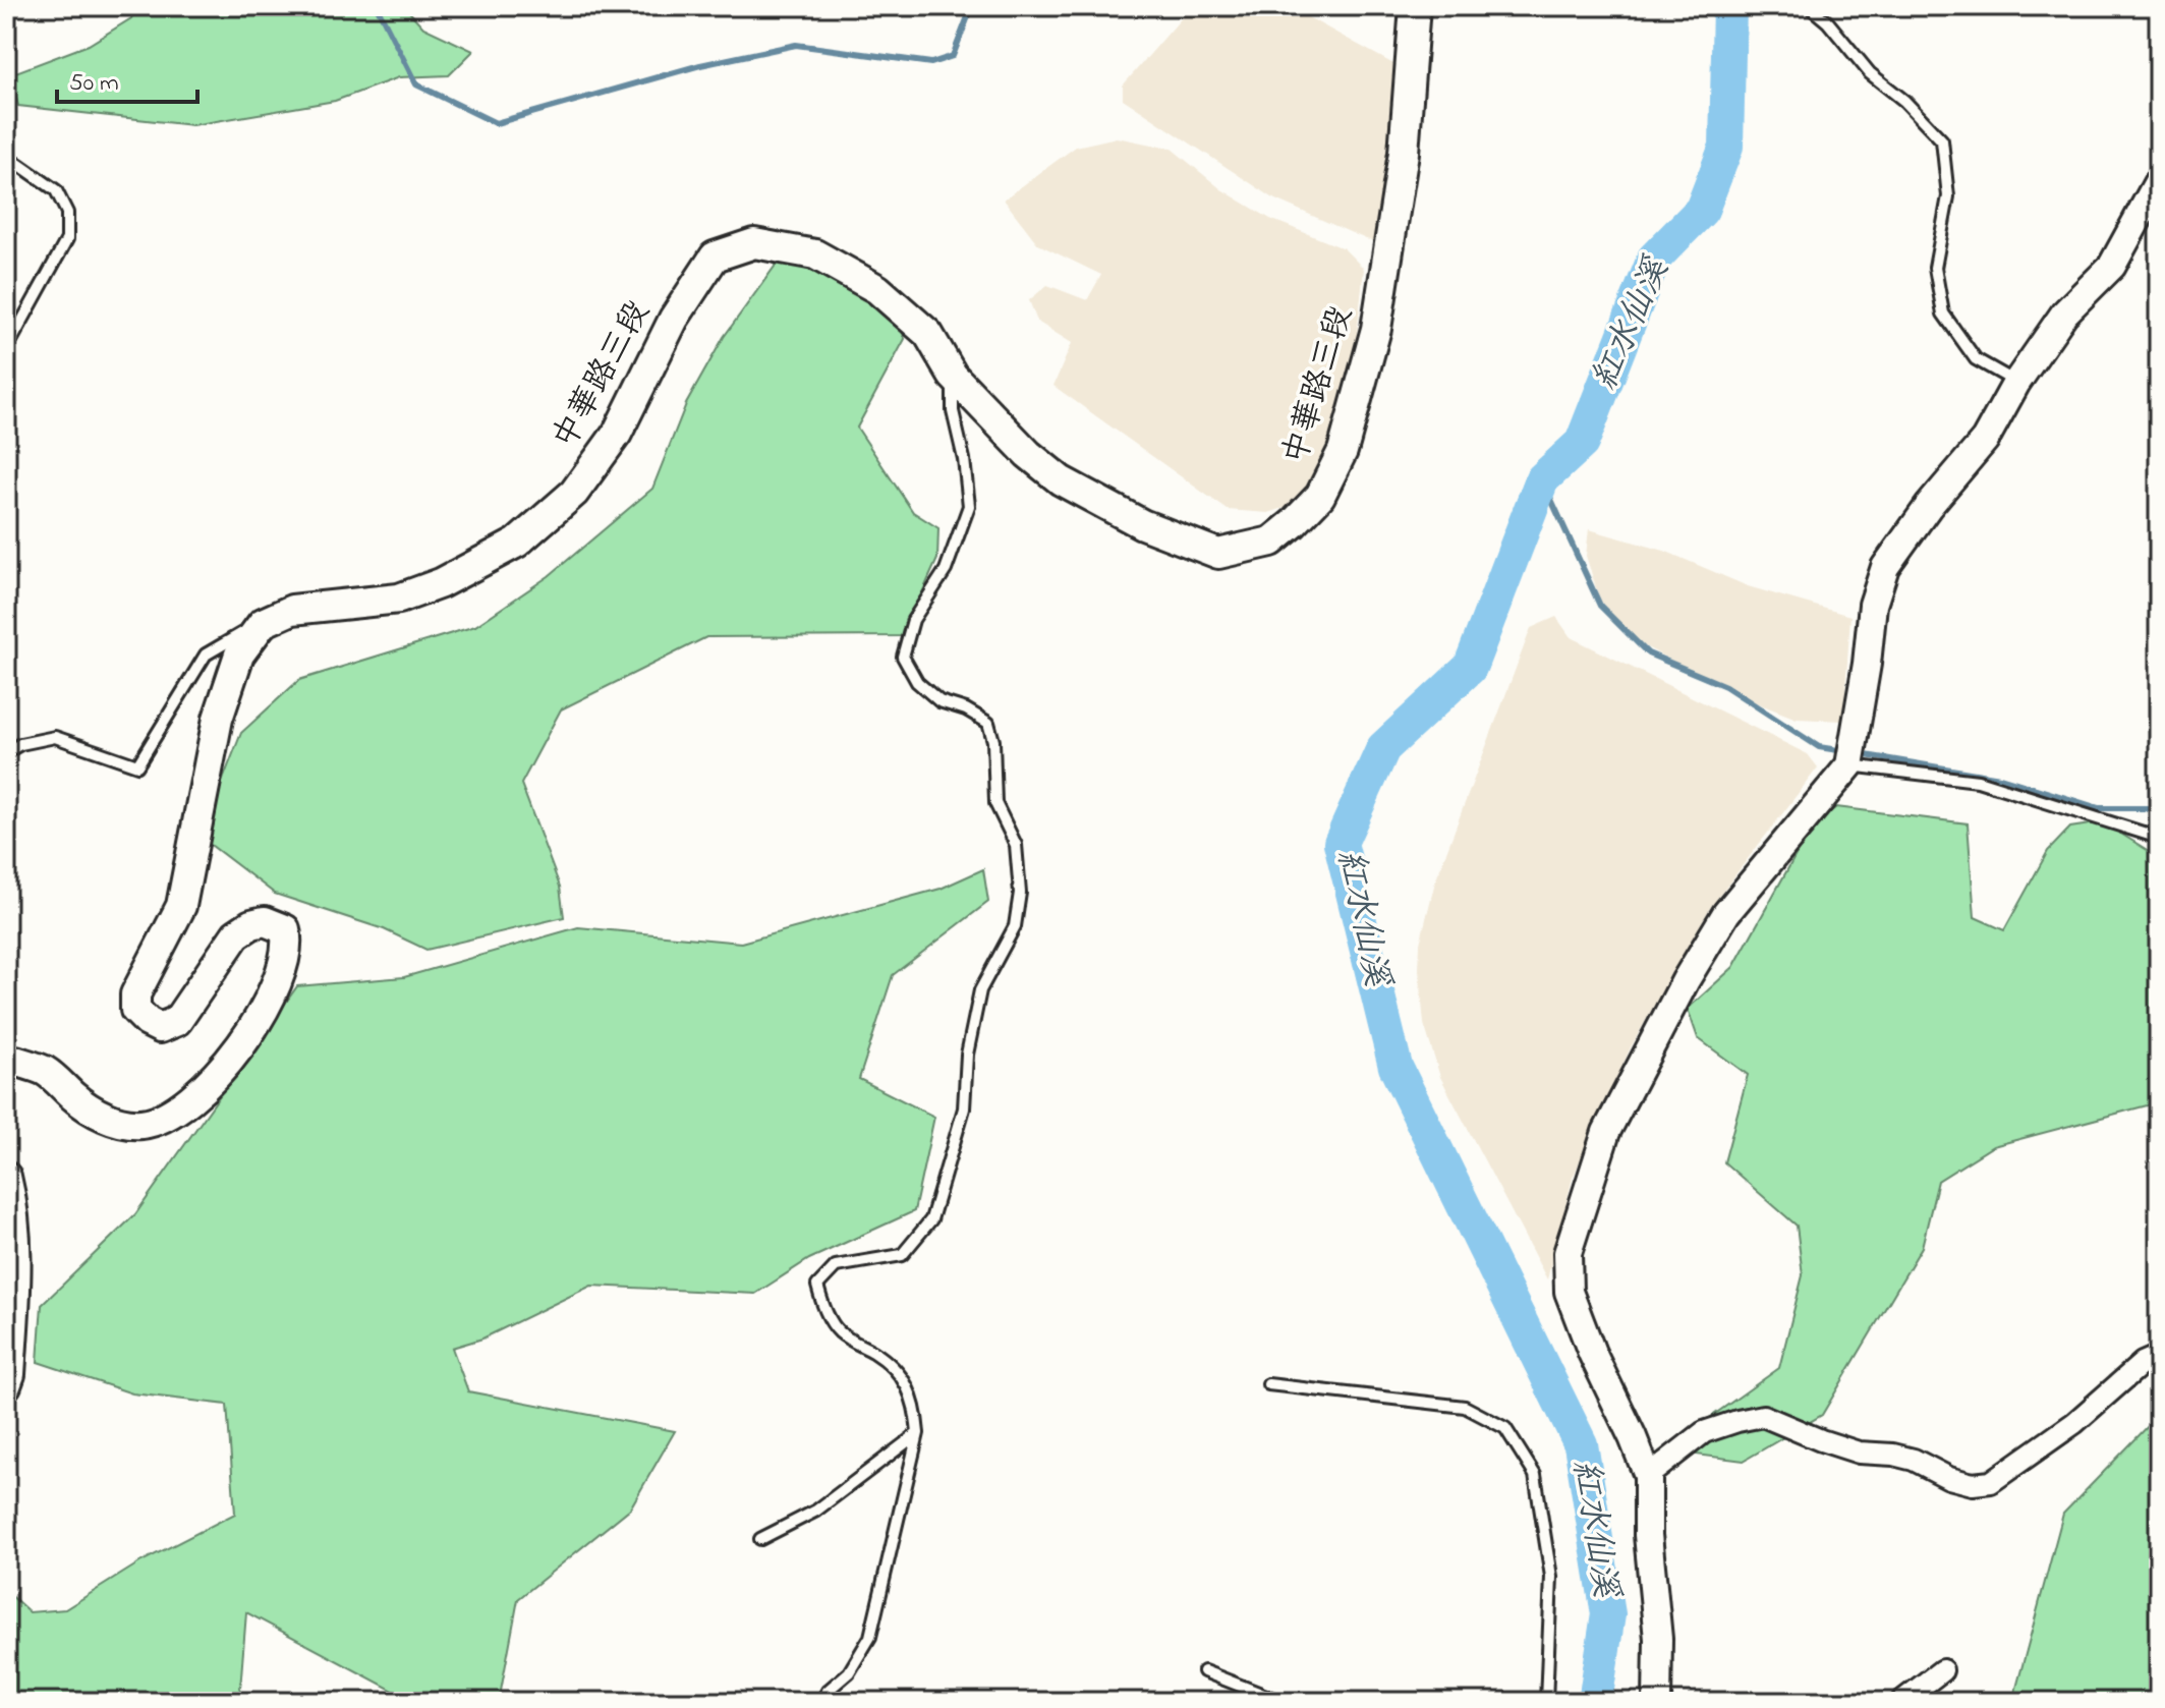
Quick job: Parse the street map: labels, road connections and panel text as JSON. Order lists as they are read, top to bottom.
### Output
{
  "streets": {
    "main road": ["中華路三段"]
  },
  "water": ["紅水仙溪"],
  "scale_bar": "50 m"
}
